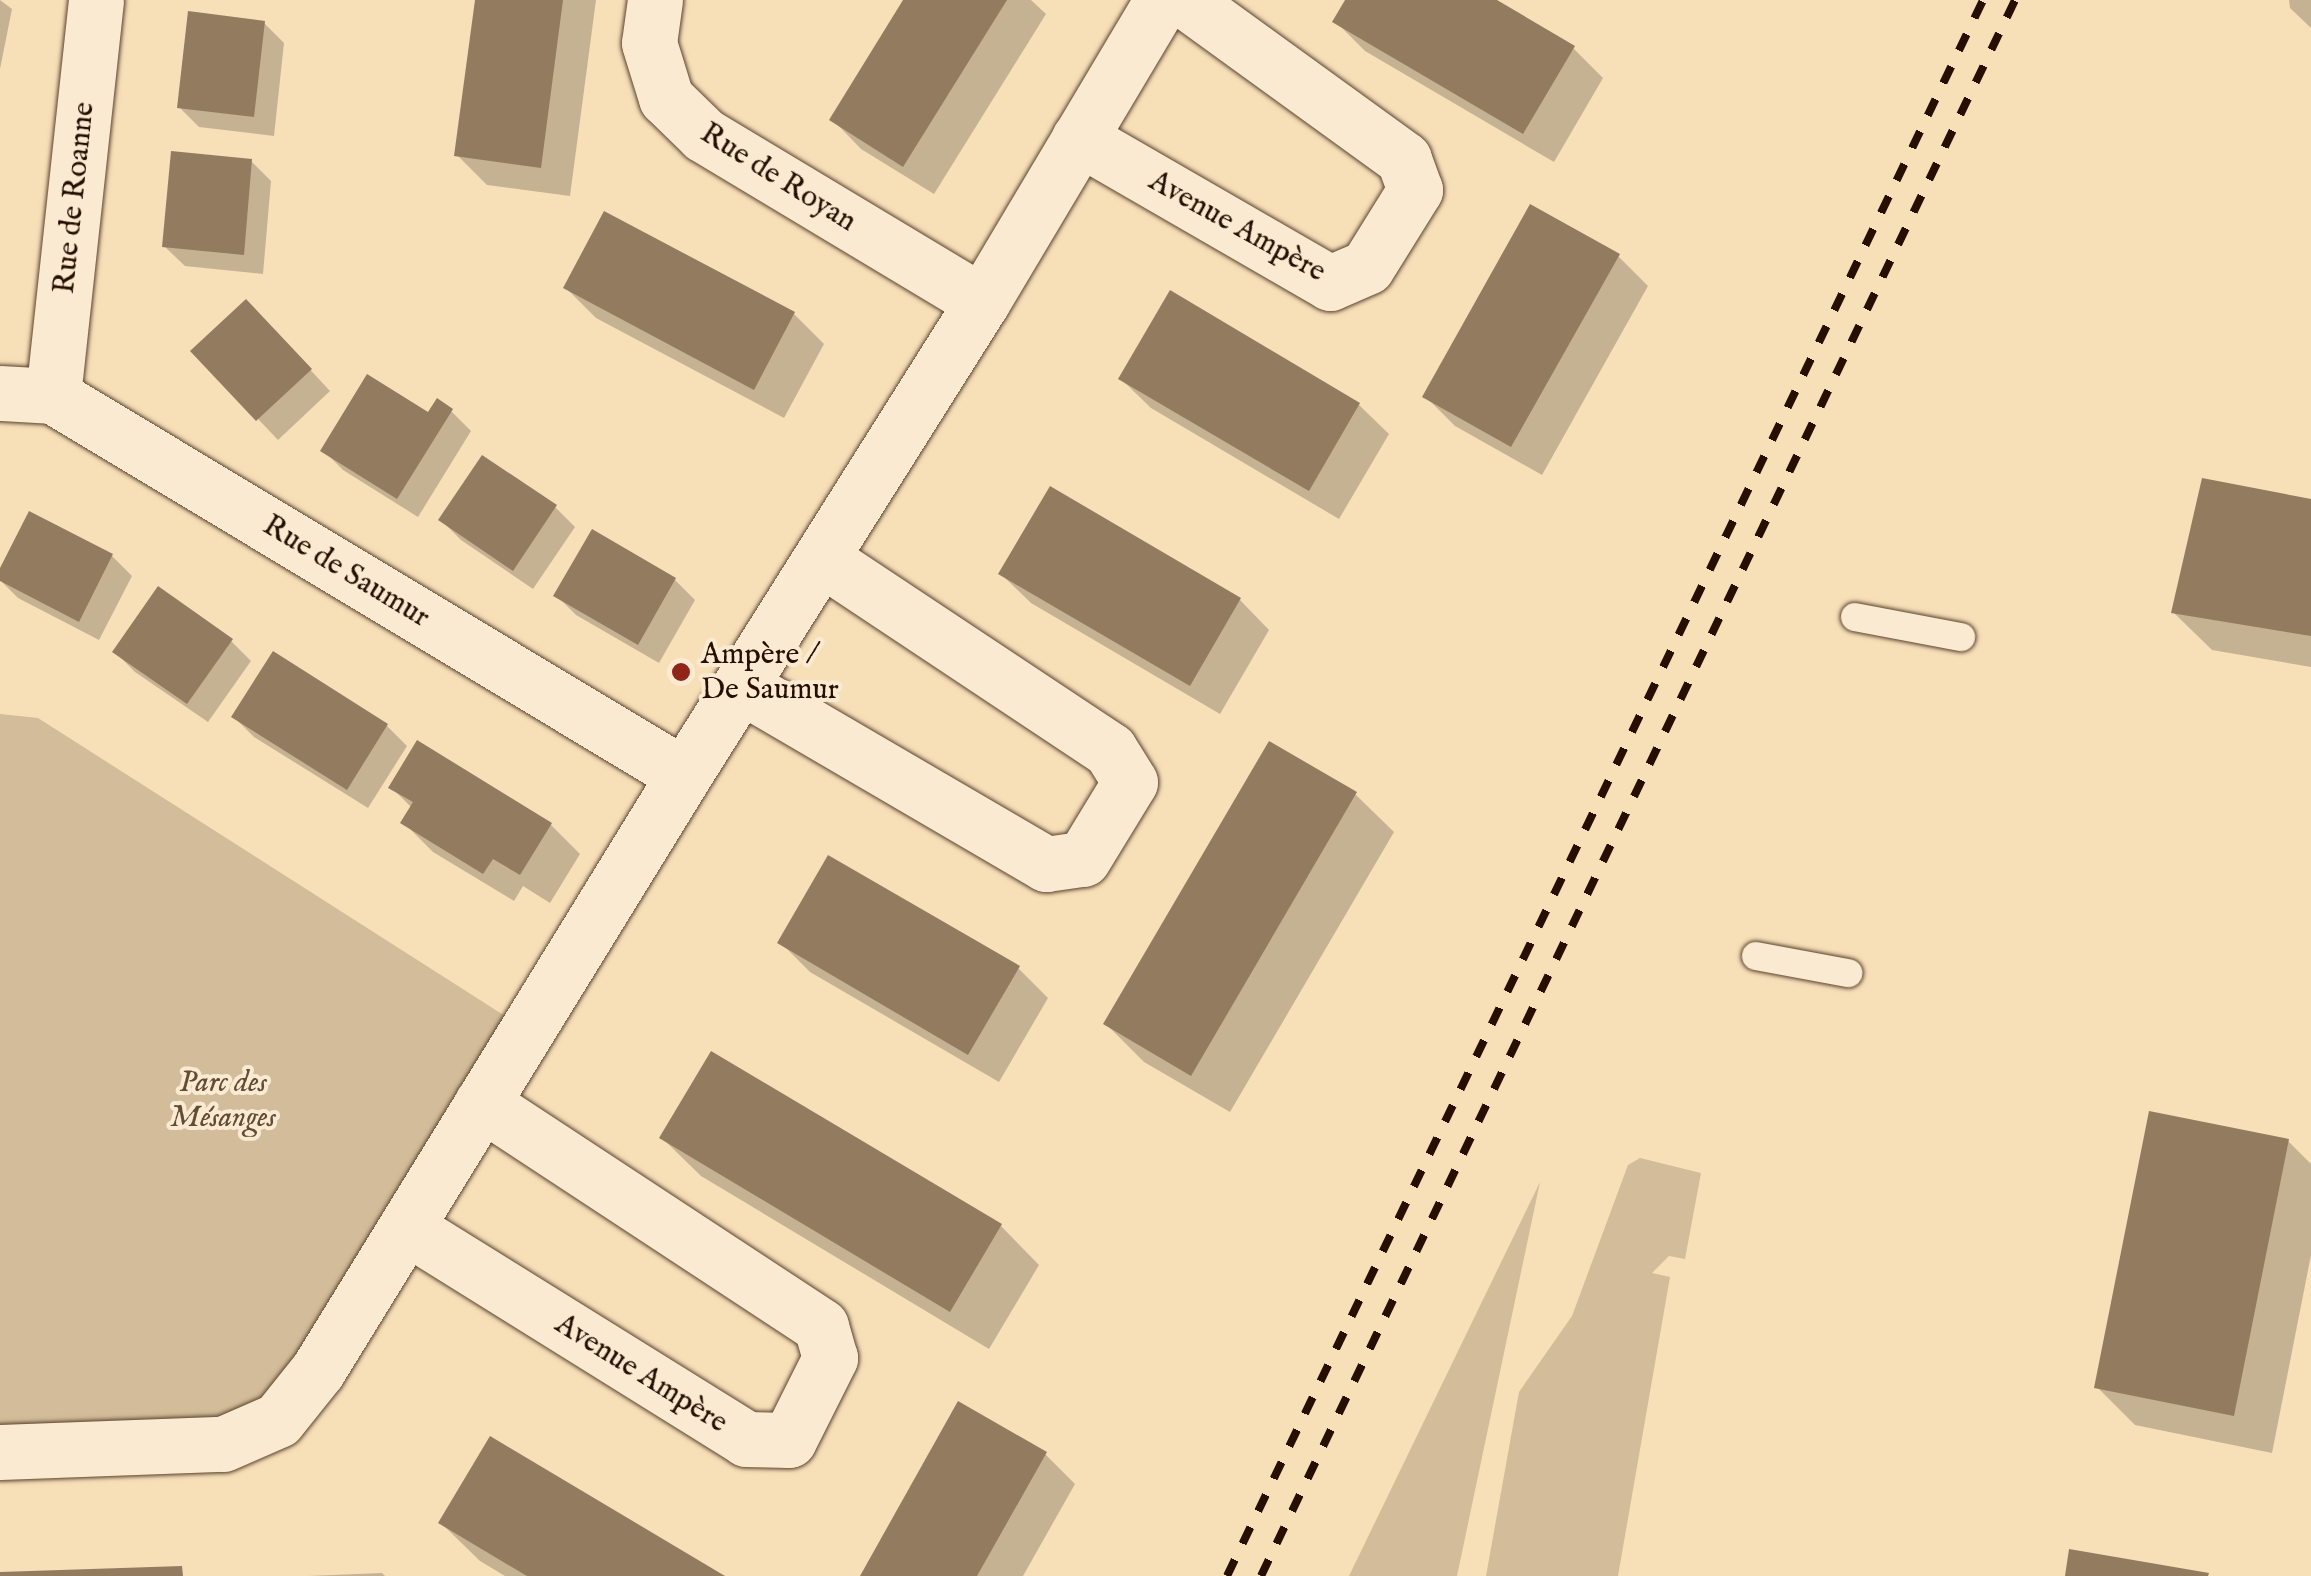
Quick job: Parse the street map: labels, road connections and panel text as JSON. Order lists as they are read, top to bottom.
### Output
{
  "streets": {
    "street": [
      "Rue de Royan",
      "Rue de Roanne",
      "Avenue Ampère",
      "Rue de Saumur"
    ]
  },
  "crossings": [
    ["Rue de Roanne", "Rue de Saumur"]
  ],
  "parks": ["Parc des Mésanges"],
  "places": ["Ampère / De Saumur"]
}
